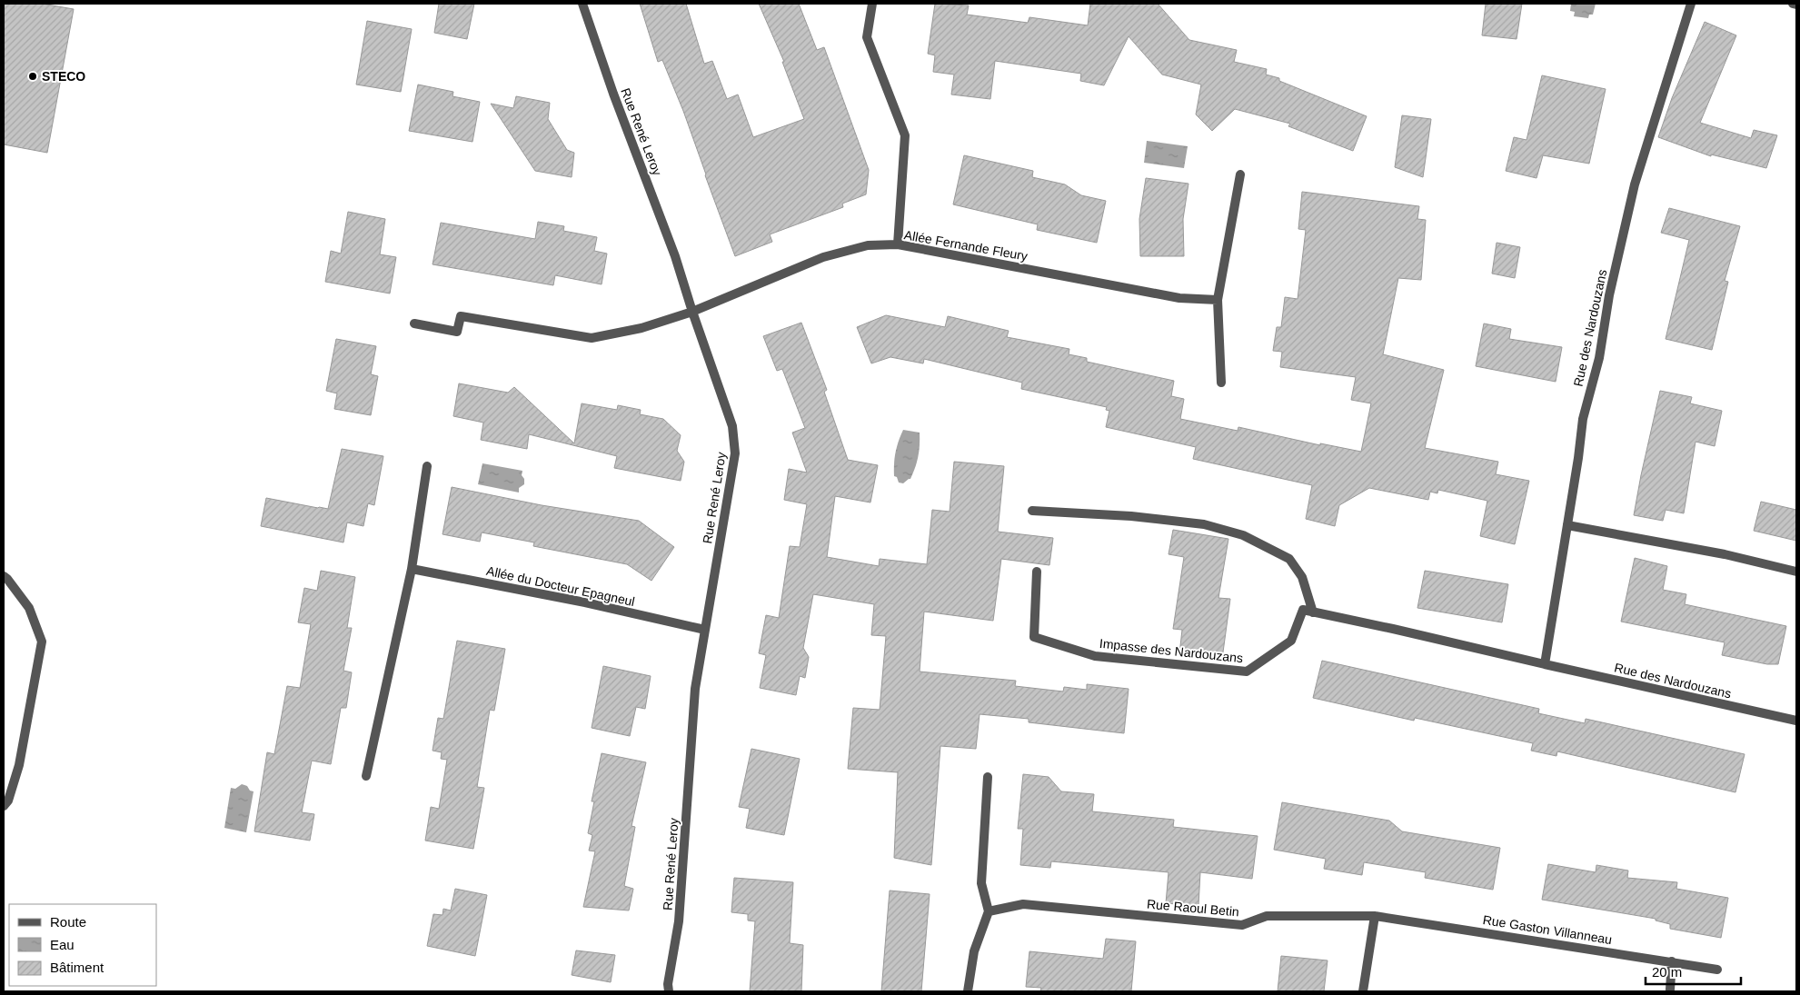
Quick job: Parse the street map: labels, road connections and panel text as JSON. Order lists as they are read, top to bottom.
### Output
{
  "streets": {
    "street": [
      "Rue René Leroy",
      "Allée Fernande Fleury",
      "Rue des Nardouzans",
      "Allée du Docteur Epagneul",
      "Impasse des Nardouzans",
      "Rue Raoul Betin",
      "Rue Gaston Villanneau"
    ]
  },
  "crossings": [
    ["Rue René Leroy", "Allée Fernande Fleury"],
    ["Rue René Leroy", "Allée du Docteur Epagneul"],
    ["Rue des Nardouzans", "Impasse des Nardouzans"],
    ["Rue Raoul Betin", "Rue Gaston Villanneau"]
  ],
  "places": ["STECO"],
  "legend": ["Route", "Eau", "Bâtiment"],
  "scale_bar": "20 m"
}
